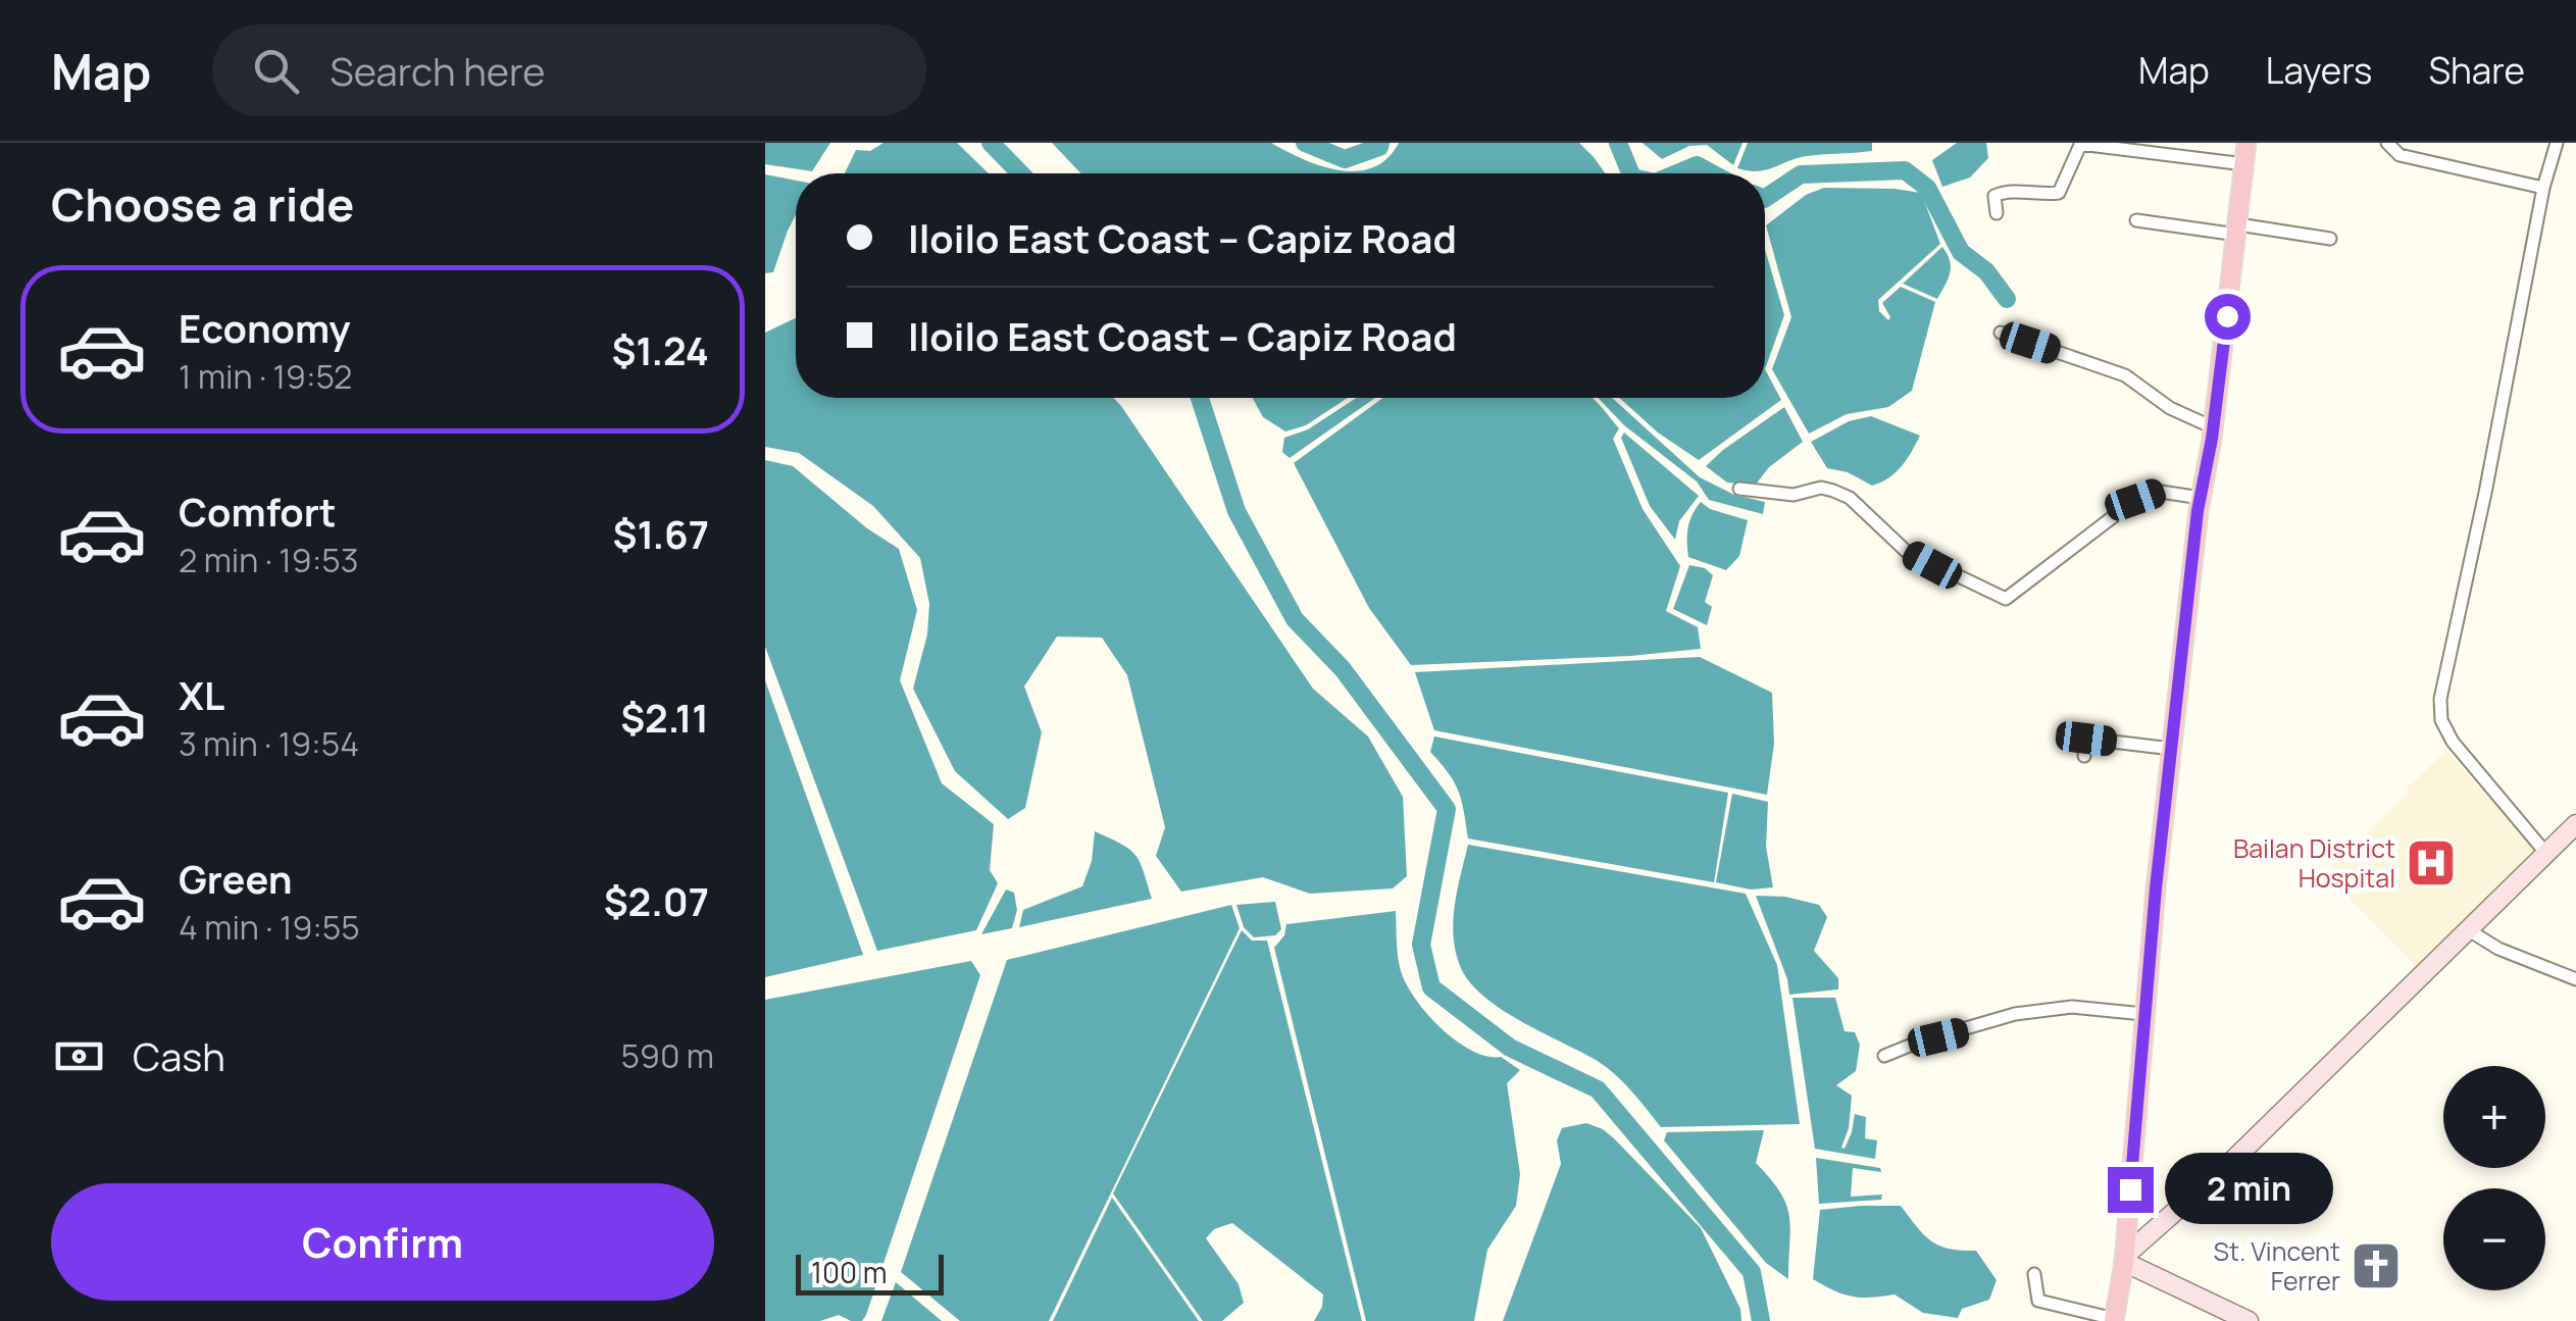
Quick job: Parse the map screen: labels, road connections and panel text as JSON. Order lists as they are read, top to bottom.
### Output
{
  "places": {
    "hospital": ["Bailan District Hospital"],
    "church": ["St. Vincent Ferrer"]
  },
  "scale_bar": "100 m",
  "page": {
    "header": "Map",
    "search": "Search here",
    "nav": ["Map", "Layers", "Share"],
    "heading": "Choose a ride",
    "banner": ["Iloilo East Coast – Capiz Road", "Iloilo East Coast – Capiz Road"],
    "list": [
      {
        "name": "Economy",
        "note": "1 min · 19:52",
        "value": "$1.24"
      },
      {
        "name": "Comfort",
        "note": "2 min · 19:53",
        "value": "$1.67"
      },
      {
        "name": "XL",
        "note": "3 min · 19:54",
        "value": "$2.11"
      },
      {
        "name": "Green",
        "note": "4 min · 19:55",
        "value": "$2.07"
      }
    ],
    "pay": ["Cash", "590 m"],
    "map_buttons": ["+", "−"],
    "bubble": "2 min",
    "buttons": "Confirm",
    "scale": "100 m"
  }
}
